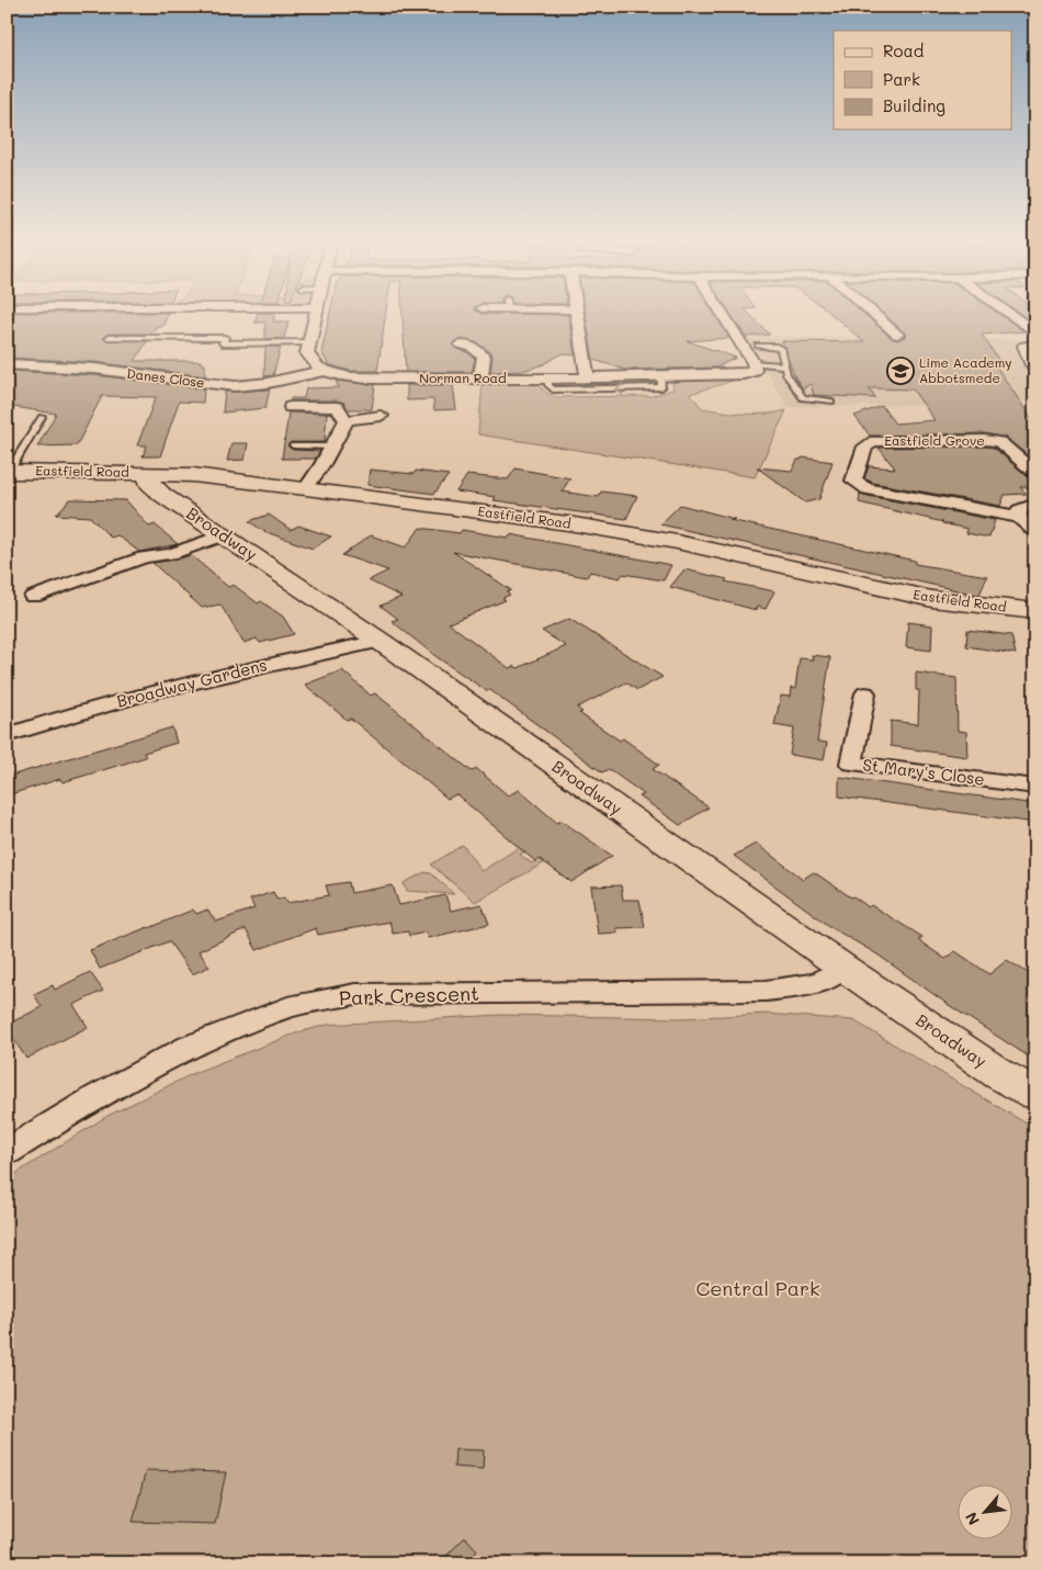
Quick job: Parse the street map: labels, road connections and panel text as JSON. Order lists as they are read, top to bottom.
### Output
{
  "streets": {
    "street": [
      "Danes Close",
      "Norman Road",
      "Eastfield Grove",
      "Eastfield Road",
      "Broadway",
      "Broadway Gardens",
      "St Mary's Close",
      "Park Crescent"
    ]
  },
  "crossings": [
    ["Danes Close", "Norman Road"],
    ["Eastfield Road", "Broadway"],
    ["Broadway", "Broadway Gardens"],
    ["Broadway", "Park Crescent"]
  ],
  "parks": ["Central Park"],
  "places": {
    "school or university": ["Lime Academy Abbotsmede"]
  },
  "legend": ["Road", "Park", "Building"],
  "north": "bottom left"
}
